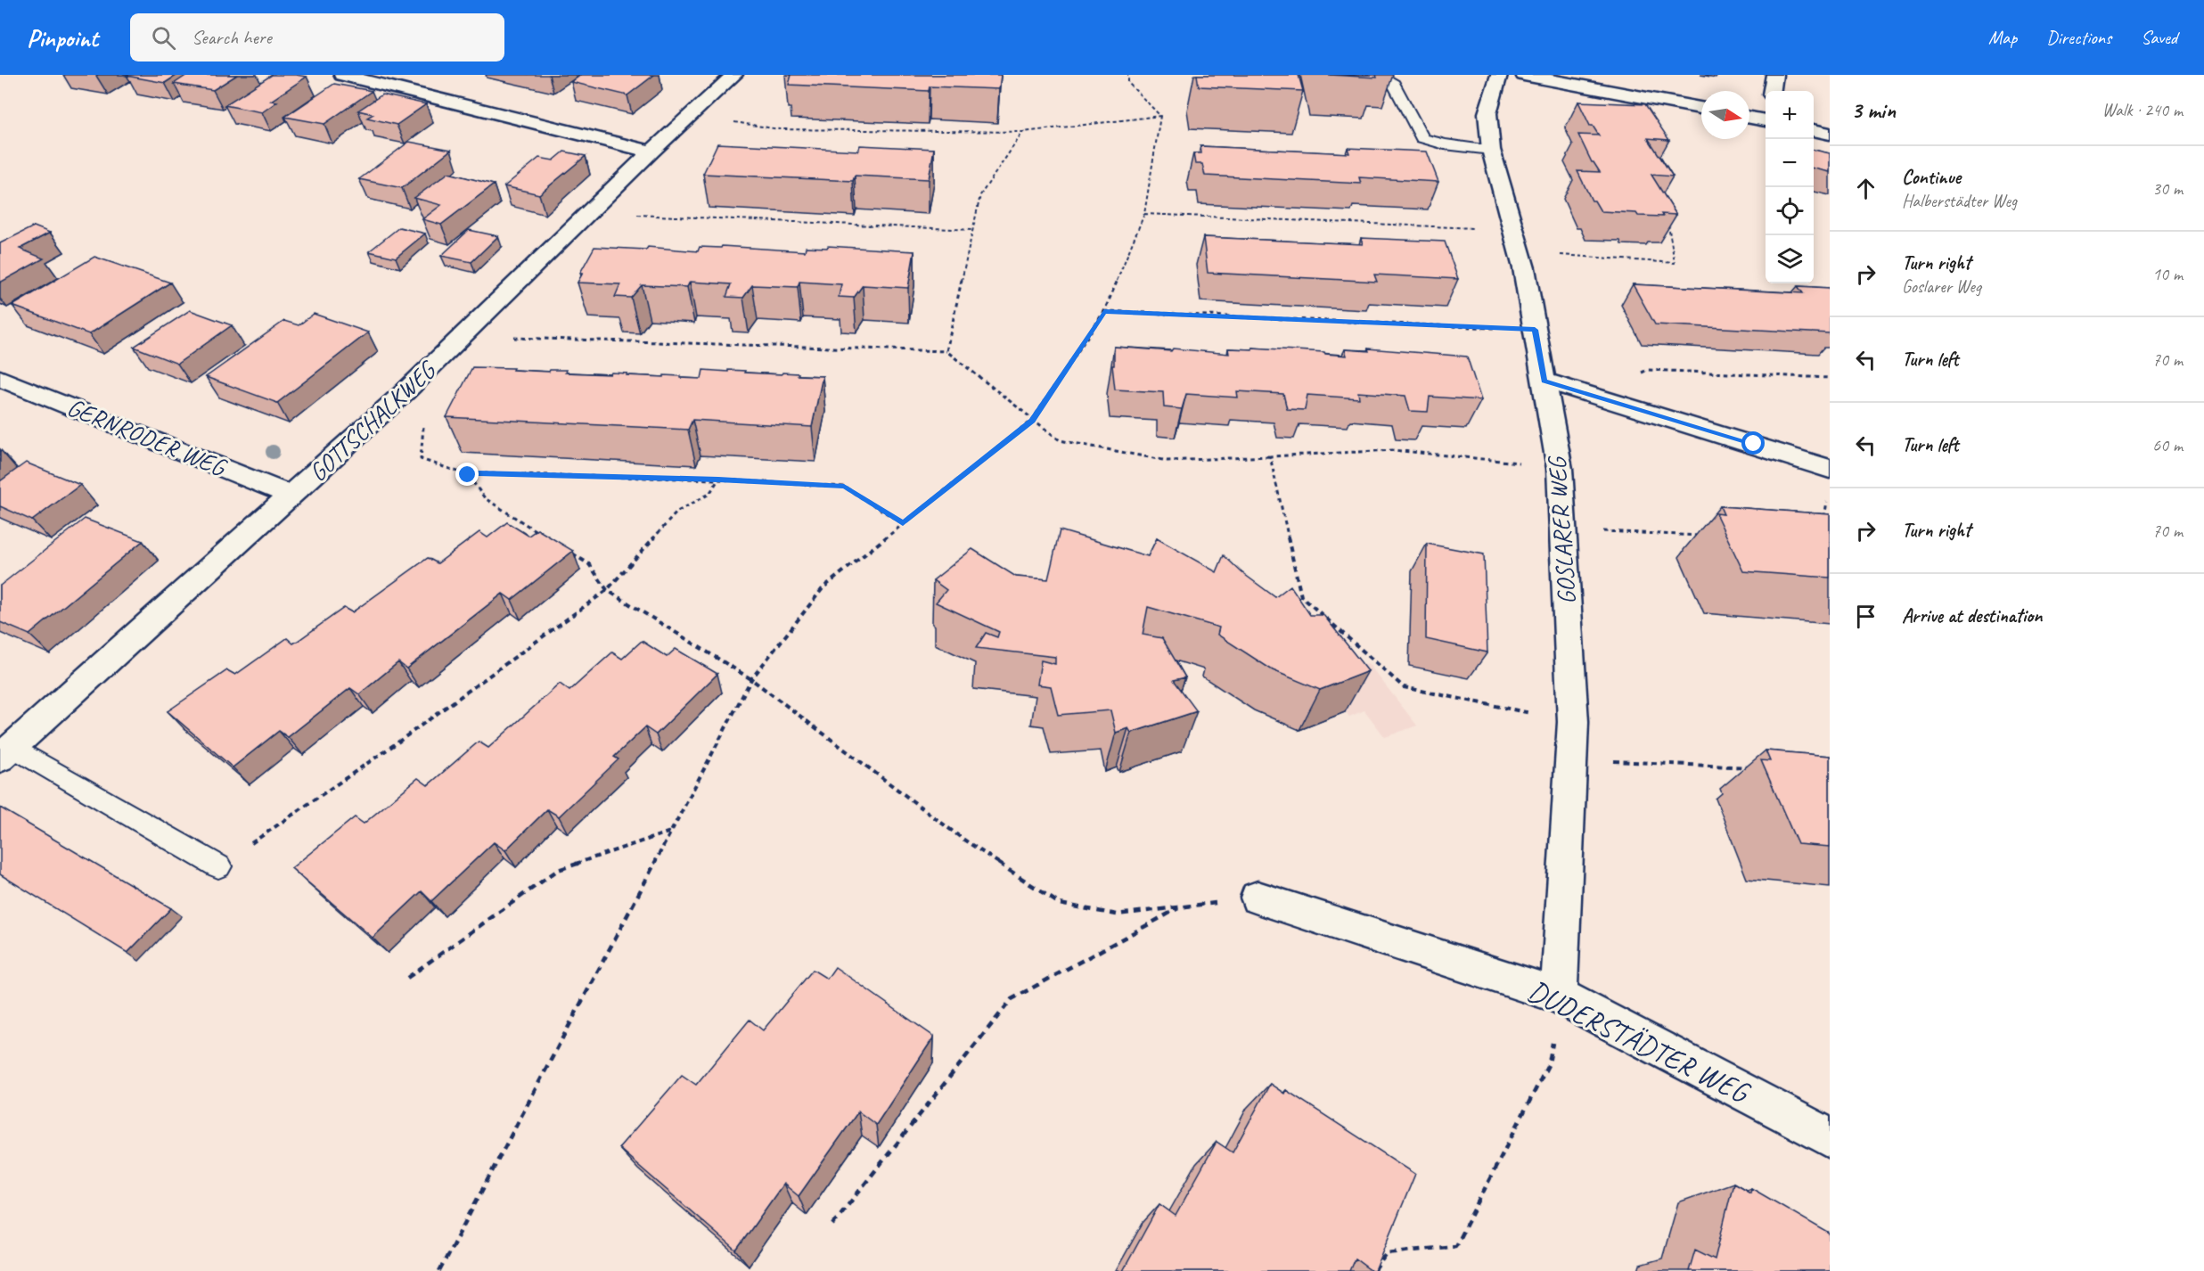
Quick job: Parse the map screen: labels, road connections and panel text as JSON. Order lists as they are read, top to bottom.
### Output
{
  "streets": {
    "street": [
      "GOTTSCHALKWEG",
      "GERNRODER WEG",
      "GOSLARER WEG",
      "DUDERSTÄDTER WEG"
    ]
  },
  "crossings": [
    ["GOTTSCHALKWEG", "GERNRODER WEG"],
    ["GOSLARER WEG", "DUDERSTÄDTER WEG"]
  ],
  "north": "right",
  "page": {
    "header": "Pinpoint",
    "search": "Search here",
    "nav": ["Map", "Directions", "Saved"],
    "heading": ["3 min", "Walk · 240 m"],
    "map_buttons": ["+", "−"],
    "list": [
      ["Continue", "Halberstädter Weg", "30 m"],
      ["Turn right", "Goslarer Weg", "10 m"],
      ["Turn left", "70 m"],
      ["Turn left", "60 m"],
      ["Turn right", "70 m"],
      "Arrive at destination"
    ]
  }
}
